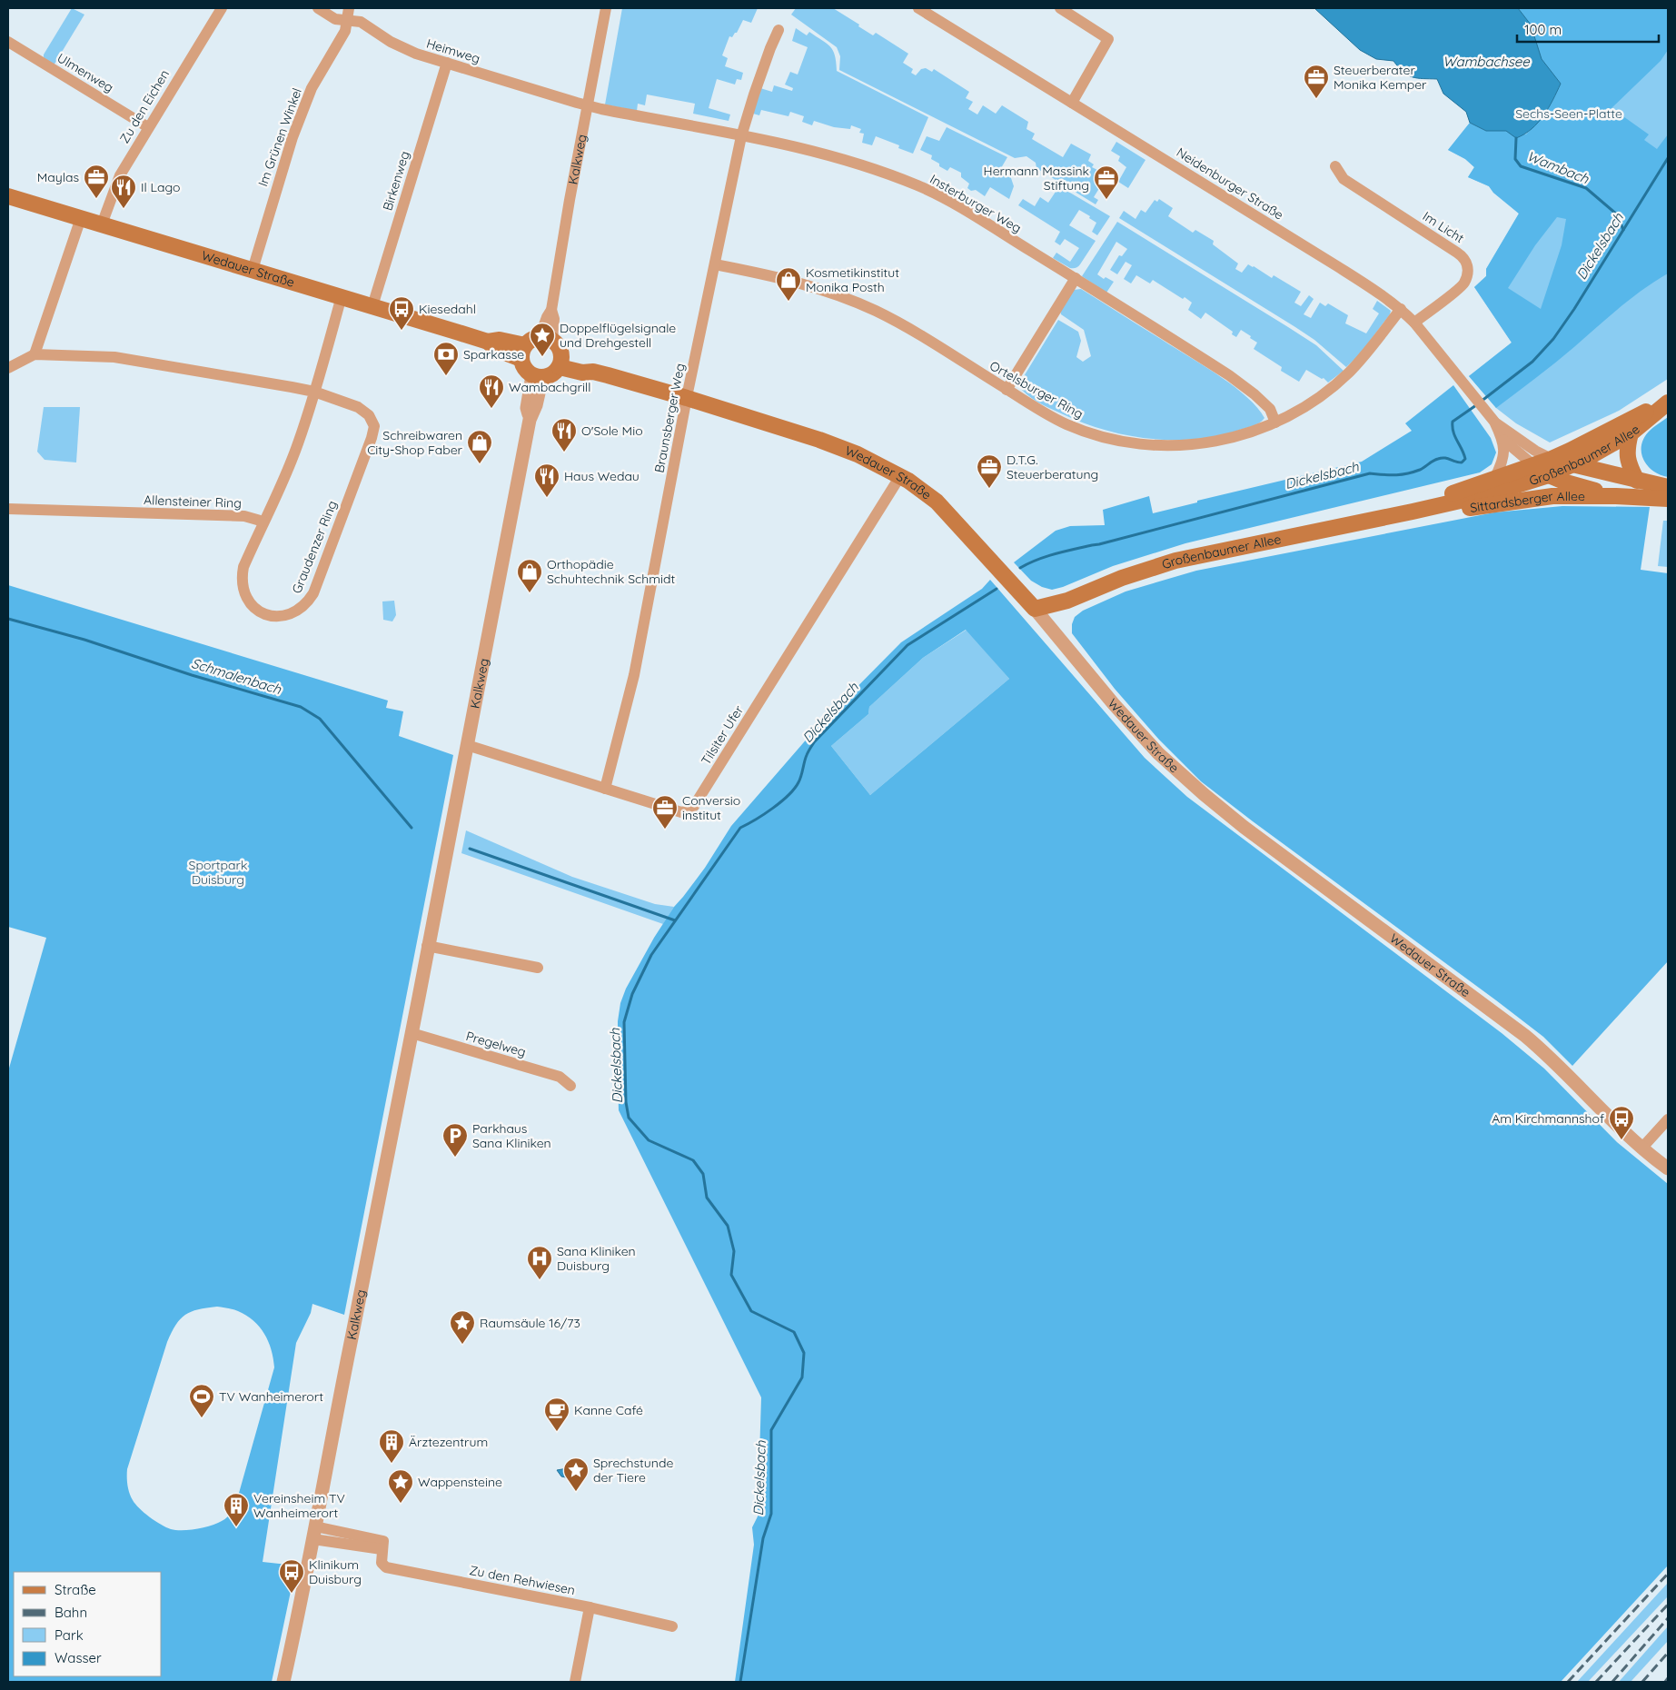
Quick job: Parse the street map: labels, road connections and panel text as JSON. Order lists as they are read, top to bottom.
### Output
{
  "streets": {
    "main road": ["Wedauer Straße", "Großenbaumer Allee", "Sittardsberger Allee"],
    "street": [
      "Heimweg",
      "Ulmenweg",
      "Zu den Eichen",
      "Im Grünen Winkel",
      "Kalkweg",
      "Birkenweg",
      "Neidenburger Straße",
      "Insterburger Weg",
      "Im Licht",
      "Ortelsburger Ring",
      "Braunsberger Weg",
      "Allensteiner Ring",
      "Graudenzer Ring",
      "Tilsiter Ufer",
      "Pregelweg",
      "Zu den Rehwiesen"
    ]
  },
  "crossings": [
    ["Heimweg", "Im Grünen Winkel"],
    ["Heimweg", "Kalkweg"],
    ["Heimweg", "Birkenweg"],
    ["Heimweg", "Insterburger Weg"],
    ["Ulmenweg", "Zu den Eichen"],
    ["Zu den Eichen", "Wedauer Straße"],
    ["Im Grünen Winkel", "Wedauer Straße"],
    ["Kalkweg", "Insterburger Weg"],
    ["Kalkweg", "Wedauer Straße"],
    ["Kalkweg", "Tilsiter Ufer"],
    ["Kalkweg", "Pregelweg"],
    ["Kalkweg", "Zu den Rehwiesen"],
    ["Birkenweg", "Wedauer Straße"],
    ["Neidenburger Straße", "Im Licht"],
    ["Neidenburger Straße", "Ortelsburger Ring"],
    ["Neidenburger Straße", "Großenbaumer Allee"],
    ["Neidenburger Straße", "Sittardsberger Allee"],
    ["Insterburger Weg", "Ortelsburger Ring"],
    ["Insterburger Weg", "Braunsberger Weg"],
    ["Wedauer Straße", "Braunsberger Weg"],
    ["Wedauer Straße", "Großenbaumer Allee"],
    ["Wedauer Straße", "Tilsiter Ufer"],
    ["Ortelsburger Ring", "Braunsberger Weg"],
    ["Braunsberger Weg", "Tilsiter Ufer"],
    ["Großenbaumer Allee", "Sittardsberger Allee"],
    ["Allensteiner Ring", "Graudenzer Ring"]
  ],
  "water": [
    "Wambachsee",
    "Wambach",
    "Dickelsbach",
    "Schmalenbach"
  ],
  "parks": ["Sechs-Seen-Platte", "Sportpark Duisburg"],
  "places": {
    "office": [
      "Steuerberater Monika Kemper",
      "Maylas",
      "Hermann Massink Stiftung",
      "D.T.G. Steuerberatung",
      "Conversio institut"
    ],
    "restaurant": [
      "Il Lago",
      "Wambachgrill",
      "O'Sole Mio",
      "Haus Wedau"
    ],
    "shop": ["Kosmetikinstitut Monika Posth", "Schreibwaren City-Shop Faber", "Orthopädie Schuhtechnik Schmidt"],
    "bus stop": ["Kiesedahl", "Am Kirchmannshof", "Klinikum Duisburg"],
    "place": [
      "Doppelflügelsignale und Drehgestell",
      "Raumsäule 16/73",
      "Sprechstunde der Tiere",
      "Wappensteine"
    ],
    "bank": ["Sparkasse"],
    "parking": ["Parkhaus Sana Kliniken"],
    "hospital": ["Sana Kliniken Duisburg"],
    "sports": ["TV Wanheimerort"],
    "cafe": ["Kanne Café"],
    "building": ["Ärztezentrum", "Vereinsheim TV Wanheimerort"]
  },
  "legend": [
    "Straße",
    "Bahn",
    "Park",
    "Wasser"
  ],
  "scale_bar": "100 m"
}
